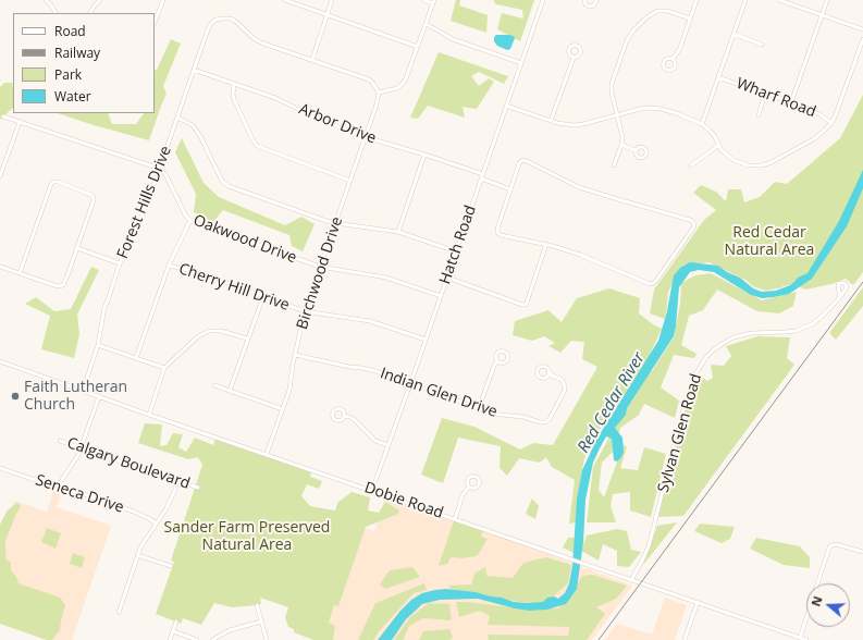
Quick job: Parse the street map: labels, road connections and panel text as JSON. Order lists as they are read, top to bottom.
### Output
{
  "streets": {
    "street": [
      "Wharf Road",
      "Arbor Drive",
      "Forest Hills Drive",
      "Oakwood Drive",
      "Hatch Road",
      "Birchwood Drive",
      "Cherry Hill Drive",
      "Indian Glen Drive",
      "Sylvan Glen Road",
      "Calgary Boulevard",
      "Seneca Drive",
      "Dobie Road"
    ]
  },
  "crossings": [
    ["Arbor Drive", "Forest Hills Drive"],
    ["Arbor Drive", "Hatch Road"],
    ["Arbor Drive", "Birchwood Drive"],
    ["Forest Hills Drive", "Oakwood Drive"],
    ["Forest Hills Drive", "Dobie Road"],
    ["Oakwood Drive", "Hatch Road"],
    ["Oakwood Drive", "Birchwood Drive"],
    ["Hatch Road", "Cherry Hill Drive"],
    ["Hatch Road", "Indian Glen Drive"],
    ["Hatch Road", "Dobie Road"],
    ["Birchwood Drive", "Cherry Hill Drive"],
    ["Birchwood Drive", "Indian Glen Drive"],
    ["Birchwood Drive", "Dobie Road"],
    ["Sylvan Glen Road", "Dobie Road"]
  ],
  "water": ["Red Cedar River"],
  "parks": ["Red Cedar Natural Area", "Sander Farm Preserved Natural Area"],
  "places": ["Faith Lutheran Church"],
  "legend": [
    "Road",
    "Railway",
    "Park",
    "Water"
  ],
  "north": "left"
}
